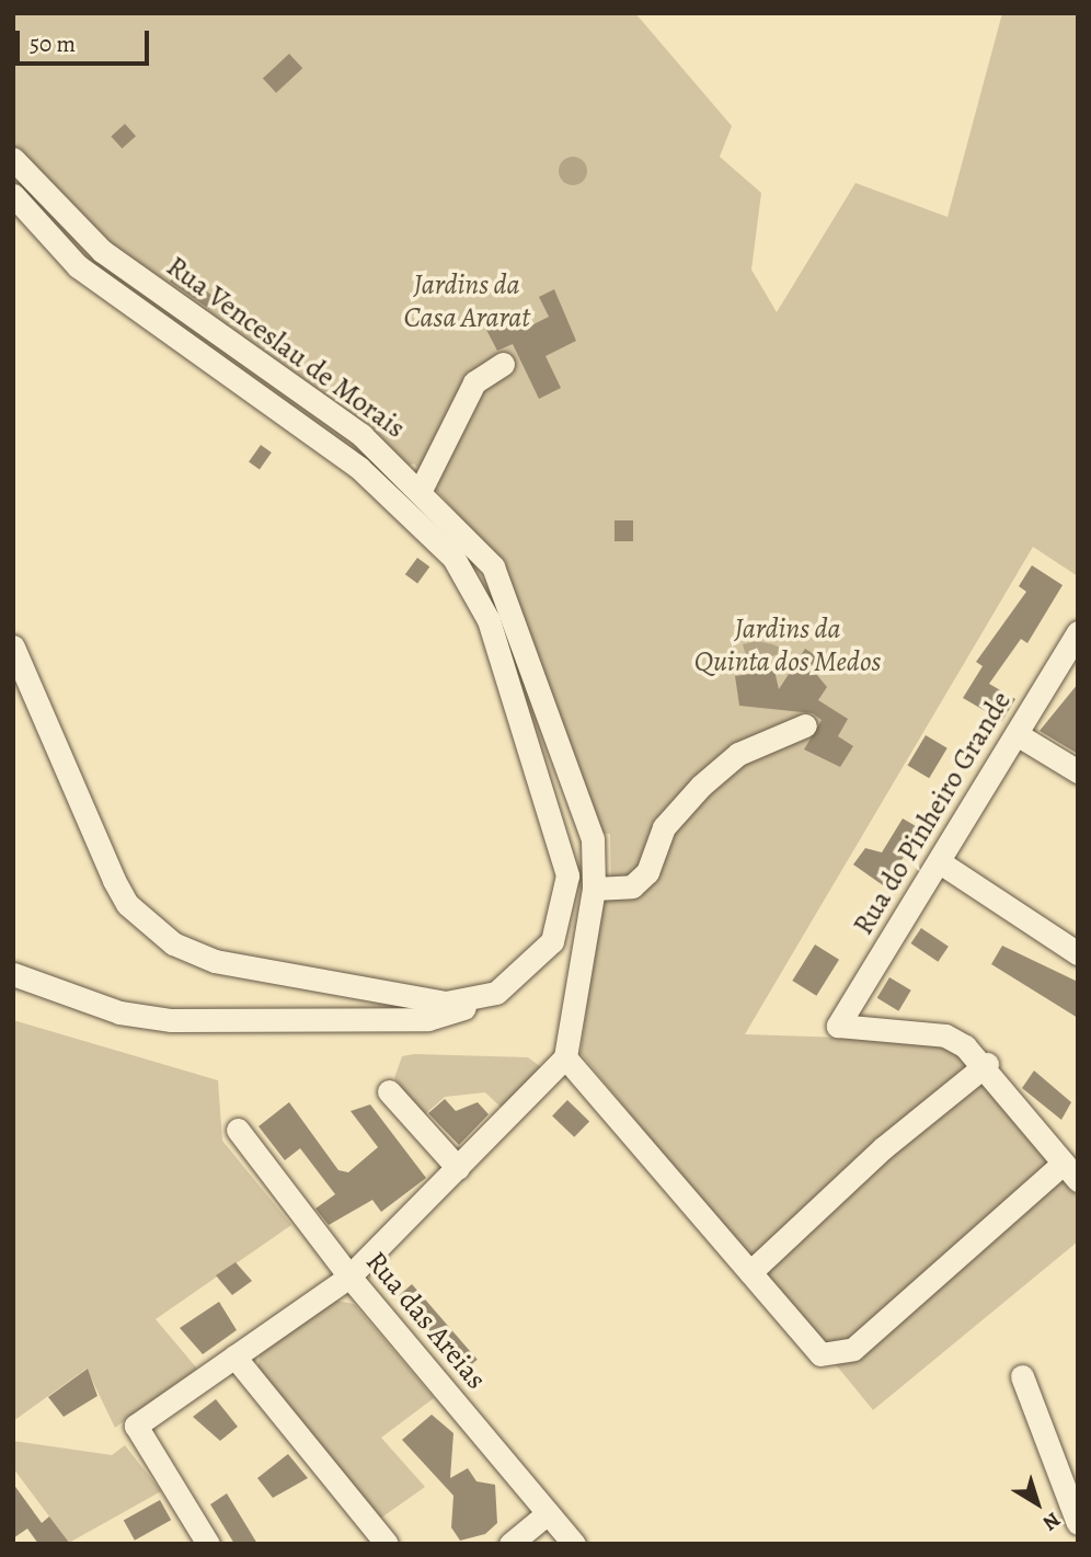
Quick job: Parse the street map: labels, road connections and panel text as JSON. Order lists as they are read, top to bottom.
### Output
{
  "streets": {
    "street": ["Rua Venceslau de Morais", "Rua do Pinheiro Grande", "Rua das Areias"]
  },
  "parks": ["Jardins da Casa Ararat", "Jardins da Quinta dos Medos"],
  "scale_bar": "50 m",
  "north": "bottom right"
}
